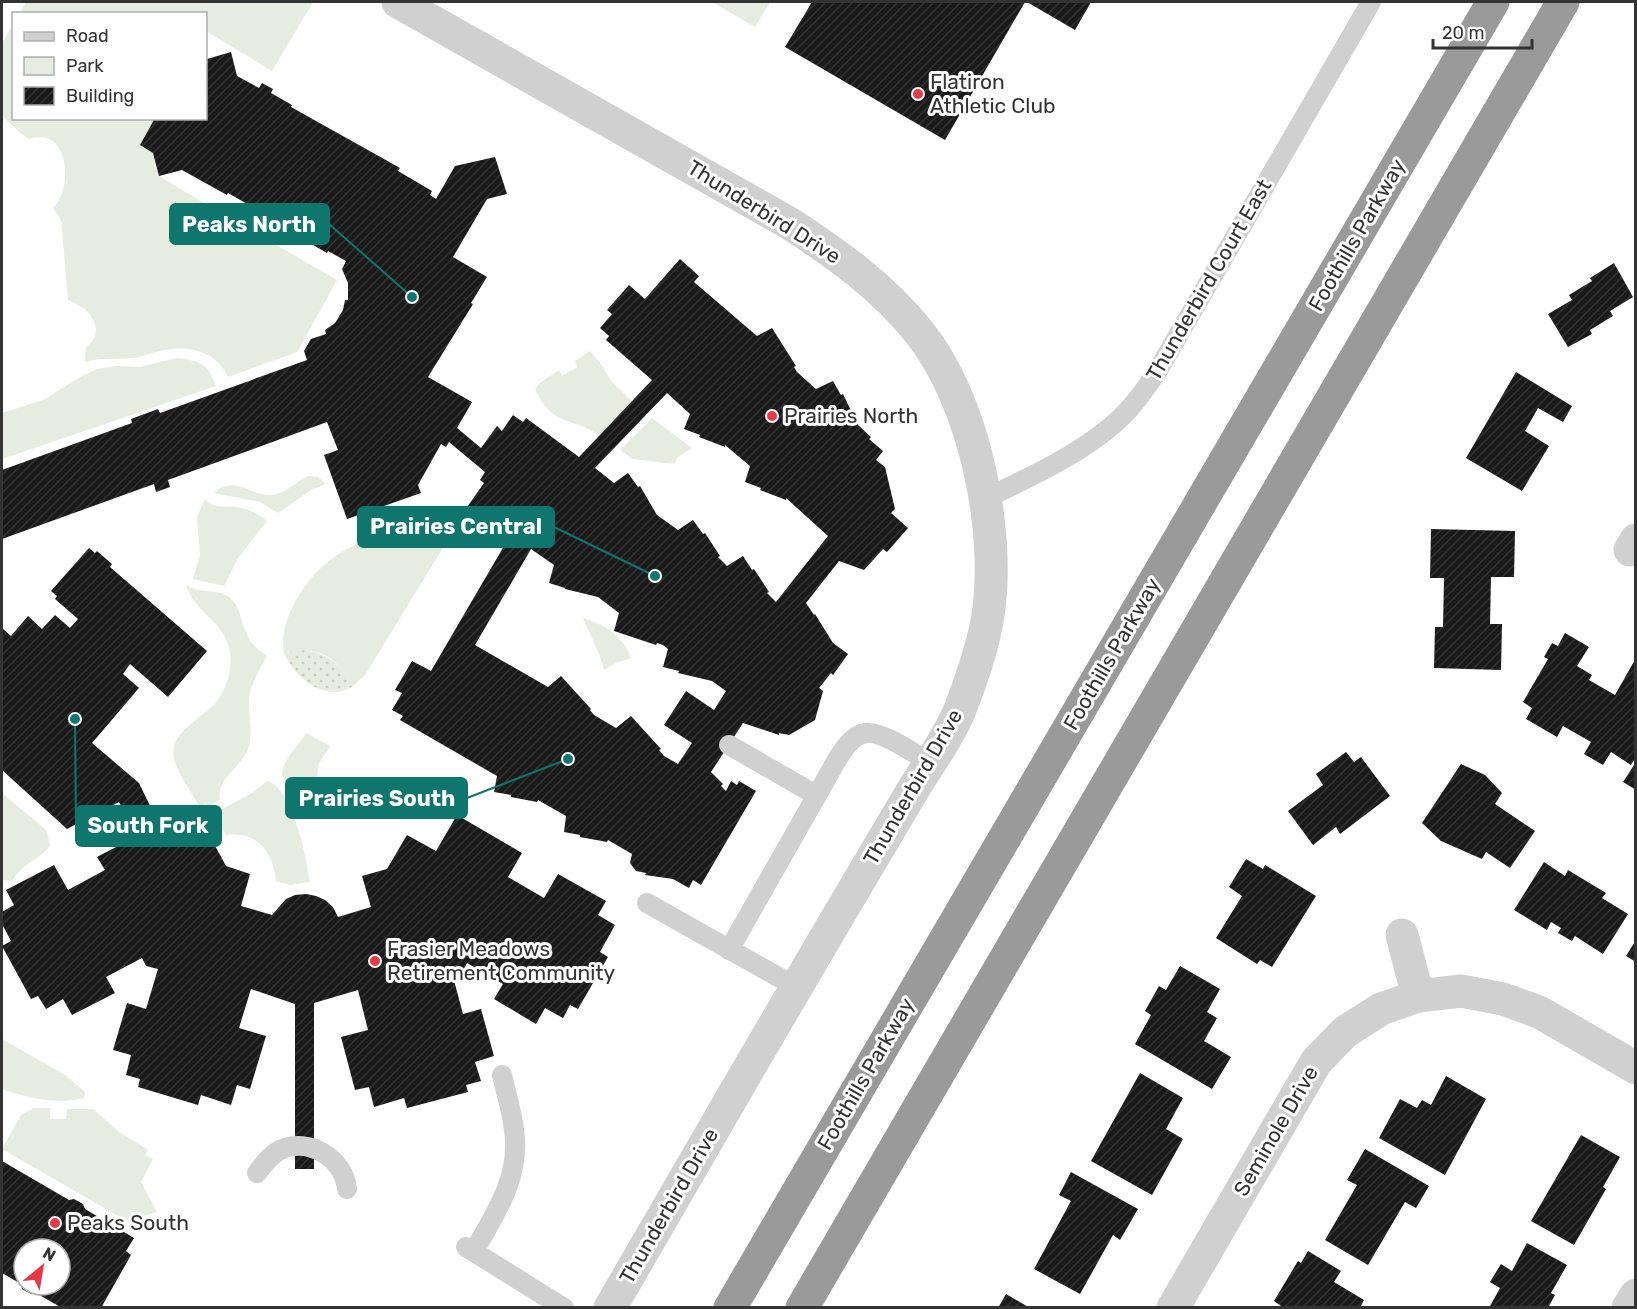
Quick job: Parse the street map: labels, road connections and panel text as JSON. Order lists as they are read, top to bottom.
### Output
{
  "streets": {
    "highway": ["Foothills Parkway"],
    "street": ["Thunderbird Drive", "Seminole Drive"],
    "lane": ["Thunderbird Court East"]
  },
  "crossings": [
    ["Thunderbird Drive", "Thunderbird Court East"]
  ],
  "places": [
    "Flatiron Athletic Club",
    "Peaks North",
    "Prairies North",
    "Prairies Central",
    "South Fork",
    "Prairies South",
    "Frasier Meadows Retirement Community",
    "Peaks South"
  ],
  "legend": ["Road", "Park", "Building"],
  "scale_bar": "20 m",
  "north": "top right"
}
